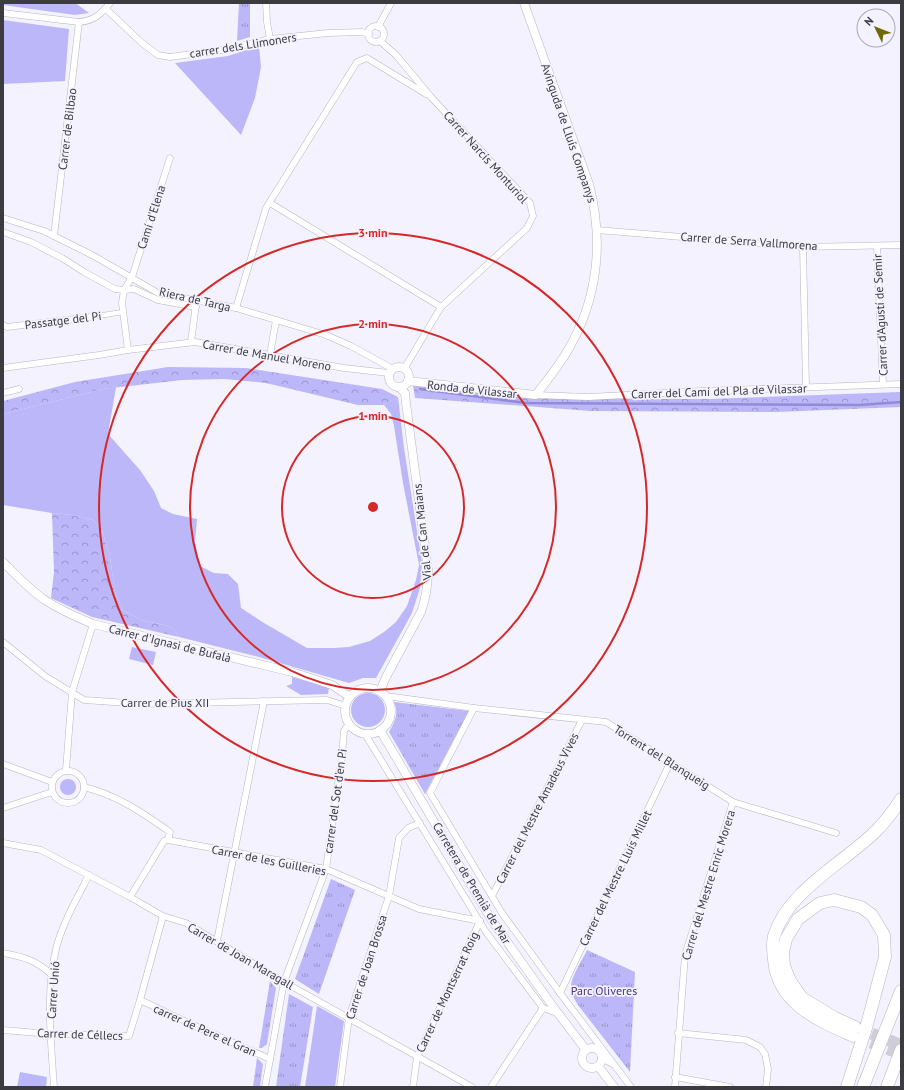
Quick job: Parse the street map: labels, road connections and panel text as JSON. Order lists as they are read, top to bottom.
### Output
{
  "streets": {
    "street": [
      "carrer dels Llimoners",
      "Carrer de Bilbao",
      "Avinguda de Lluís Companys",
      "Carrer Narcís Monturiol",
      "Camí d'Elena",
      "Carrer de Serra Vallmorena",
      "Riera de Targa",
      "Carrer d'Agustí de Semir",
      "Passatge del Pi",
      "Carrer de Manuel Moreno",
      "Ronda de Vilassar",
      "Carrer del Camí del Pla de Vilassar",
      "Vial de Can Maians",
      "Carrer d'Ignasi de Bufalà",
      "Carrer de Pius XII",
      "Torrent del Blanqueig",
      "carrer del Sot d'en Pi",
      "Carrer del Mestre Amadeus Vives",
      "Carrer de les Guilleries",
      "Carrer del Mestre Lluís Millet",
      "Carretera de Premià de Mar",
      "Carrer del Mestre Enric Morera",
      "Carrer de Joan Maragall",
      "Carrer de Joan Brossa",
      "Carrer Unió",
      "Carrer de Montserrat Roig",
      "carrer de Pere el Gran",
      "Carrer de Céllecs"
    ]
  },
  "crossings": [
    ["carrer dels Llimoners", "Carrer Narcís Monturiol"],
    ["Carrer de Bilbao", "Riera de Targa"],
    ["Avinguda de Lluís Companys", "Carrer de Serra Vallmorena"],
    ["Avinguda de Lluís Companys", "Ronda de Vilassar"],
    ["Avinguda de Lluís Companys", "Carrer del Camí del Pla de Vilassar"],
    ["Carrer Narcís Monturiol", "Riera de Targa"],
    ["Carrer Narcís Monturiol", "Carrer de Manuel Moreno"],
    ["Carrer Narcís Monturiol", "Ronda de Vilassar"],
    ["Carrer Narcís Monturiol", "Vial de Can Maians"],
    ["Camí d'Elena", "Riera de Targa"],
    ["Carrer de Serra Vallmorena", "Carrer d'Agustí de Semir"],
    ["Riera de Targa", "Carrer de Manuel Moreno"],
    ["Riera de Targa", "Ronda de Vilassar"],
    ["Riera de Targa", "Vial de Can Maians"],
    ["Carrer d'Agustí de Semir", "Carrer del Camí del Pla de Vilassar"],
    ["Carrer de Manuel Moreno", "Ronda de Vilassar"],
    ["Carrer de Manuel Moreno", "Vial de Can Maians"],
    ["Ronda de Vilassar", "Carrer del Camí del Pla de Vilassar"],
    ["Ronda de Vilassar", "Vial de Can Maians"],
    ["Vial de Can Maians", "Carrer d'Ignasi de Bufalà"],
    ["Vial de Can Maians", "Carrer de Pius XII"],
    ["Vial de Can Maians", "Torrent del Blanqueig"],
    ["Vial de Can Maians", "carrer del Sot d'en Pi"],
    ["Vial de Can Maians", "Carretera de Premià de Mar"],
    ["Carrer d'Ignasi de Bufalà", "Carrer de Pius XII"],
    ["Carrer d'Ignasi de Bufalà", "Torrent del Blanqueig"],
    ["Carrer d'Ignasi de Bufalà", "carrer del Sot d'en Pi"],
    ["Carrer d'Ignasi de Bufalà", "Carretera de Premià de Mar"],
    ["Carrer de Pius XII", "Torrent del Blanqueig"],
    ["Carrer de Pius XII", "carrer del Sot d'en Pi"],
    ["Carrer de Pius XII", "Carretera de Premià de Mar"],
    ["Torrent del Blanqueig", "carrer del Sot d'en Pi"],
    ["Torrent del Blanqueig", "Carrer del Mestre Amadeus Vives"],
    ["Torrent del Blanqueig", "Carrer del Mestre Lluís Millet"],
    ["Torrent del Blanqueig", "Carretera de Premià de Mar"],
    ["Torrent del Blanqueig", "Carrer del Mestre Enric Morera"],
    ["carrer del Sot d'en Pi", "Carrer de les Guilleries"],
    ["carrer del Sot d'en Pi", "Carretera de Premià de Mar"],
    ["carrer del Sot d'en Pi", "Carrer de Joan Maragall"],
    ["carrer del Sot d'en Pi", "carrer de Pere el Gran"],
    ["Carrer de les Guilleries", "Carrer de Joan Brossa"],
    ["Carrer de les Guilleries", "Carrer de Montserrat Roig"],
    ["Carrer de Joan Maragall", "Carrer de Joan Brossa"],
    ["Carrer de Joan Maragall", "Carrer Unió"],
    ["Carrer de Joan Maragall", "Carrer de Montserrat Roig"],
    ["Carrer de Joan Maragall", "Carrer de Céllecs"],
    ["Carrer Unió", "Carrer de Céllecs"],
    ["carrer de Pere el Gran", "Carrer de Céllecs"]
  ],
  "parks": ["Parc Oliveres"],
  "north": "top left",
  "rings": ["3 min", "2 min", "1 min"]
}
